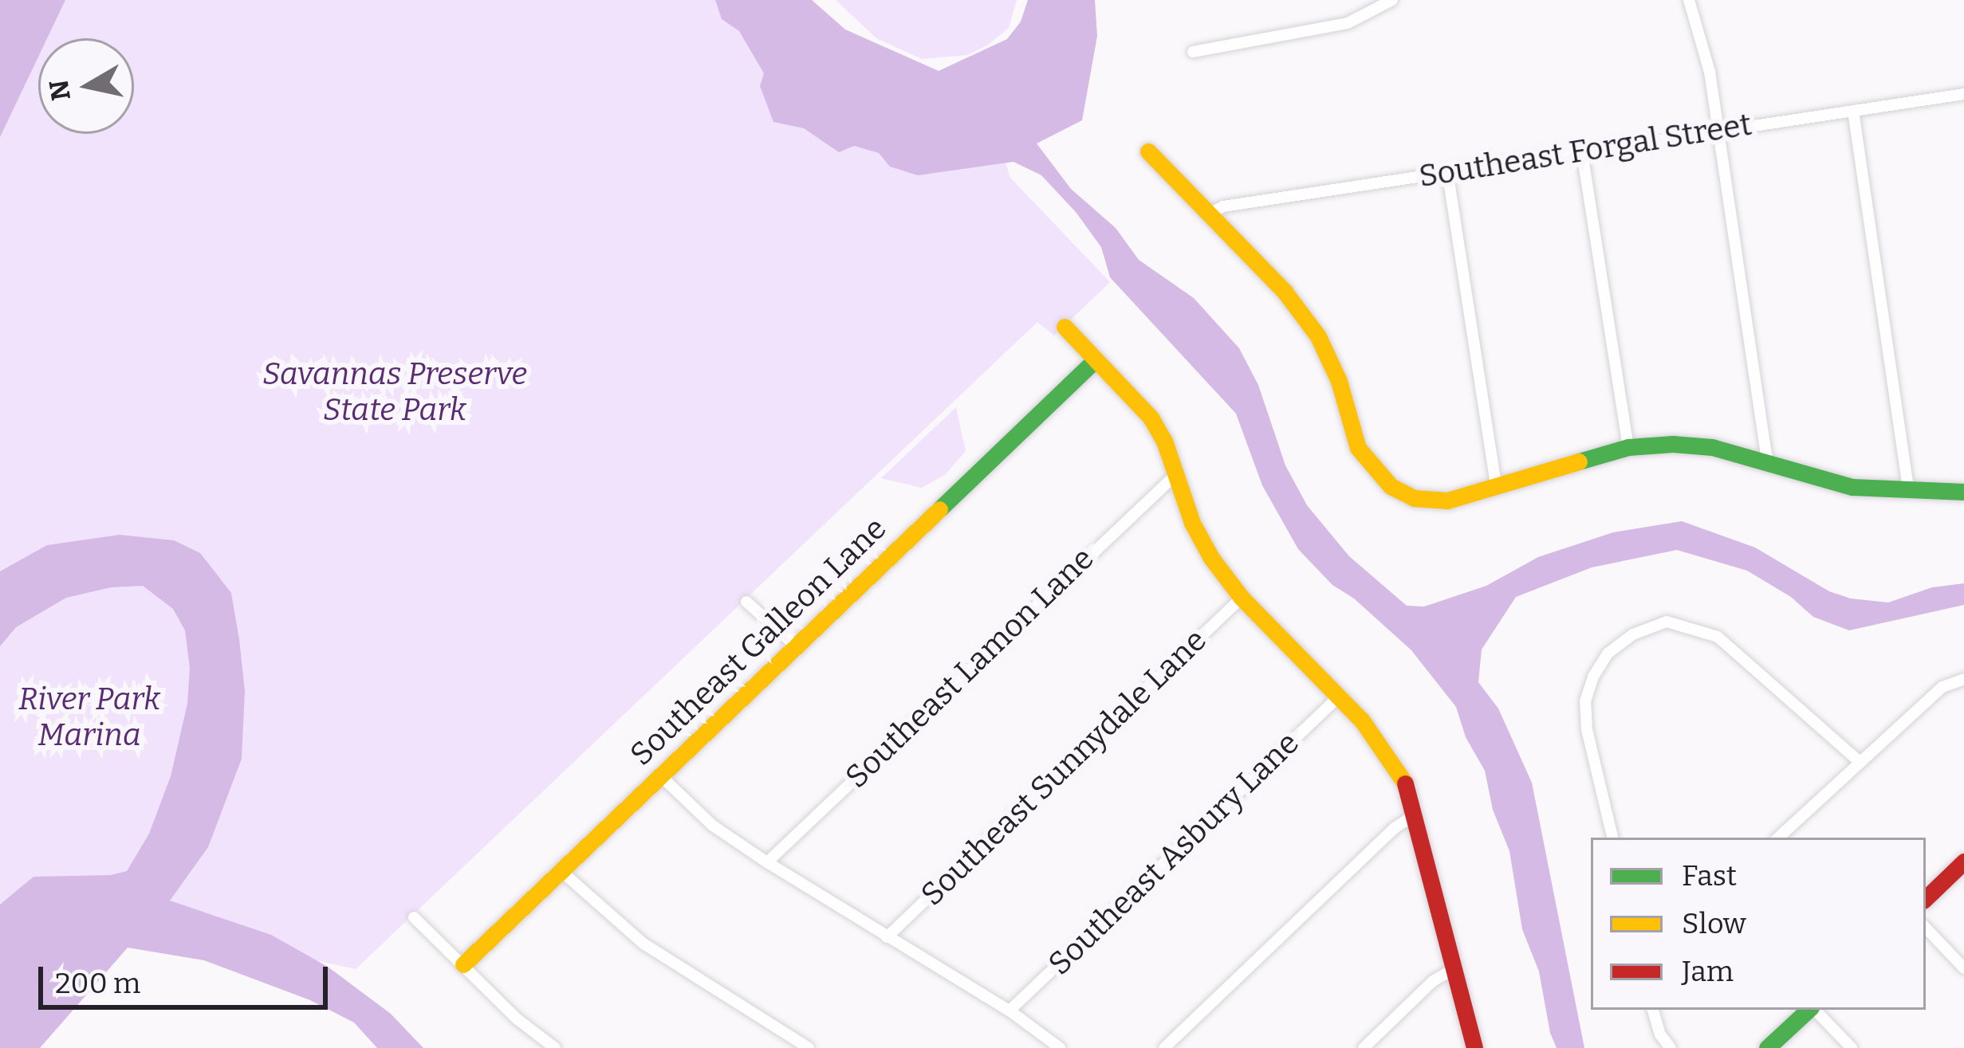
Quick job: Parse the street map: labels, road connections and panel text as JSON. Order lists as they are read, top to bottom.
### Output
{
  "streets": {
    "street": [
      "Southeast Forgal Street",
      "Southeast Galleon Lane",
      "Southeast Lamon Lane",
      "Southeast Sunnydale Lane",
      "Southeast Asbury Lane"
    ]
  },
  "parks": ["Savannas Preserve State Park", "River Park Marina"],
  "legend": ["Fast", "Slow", "Jam"],
  "scale_bar": "200 m",
  "north": "left"
}
